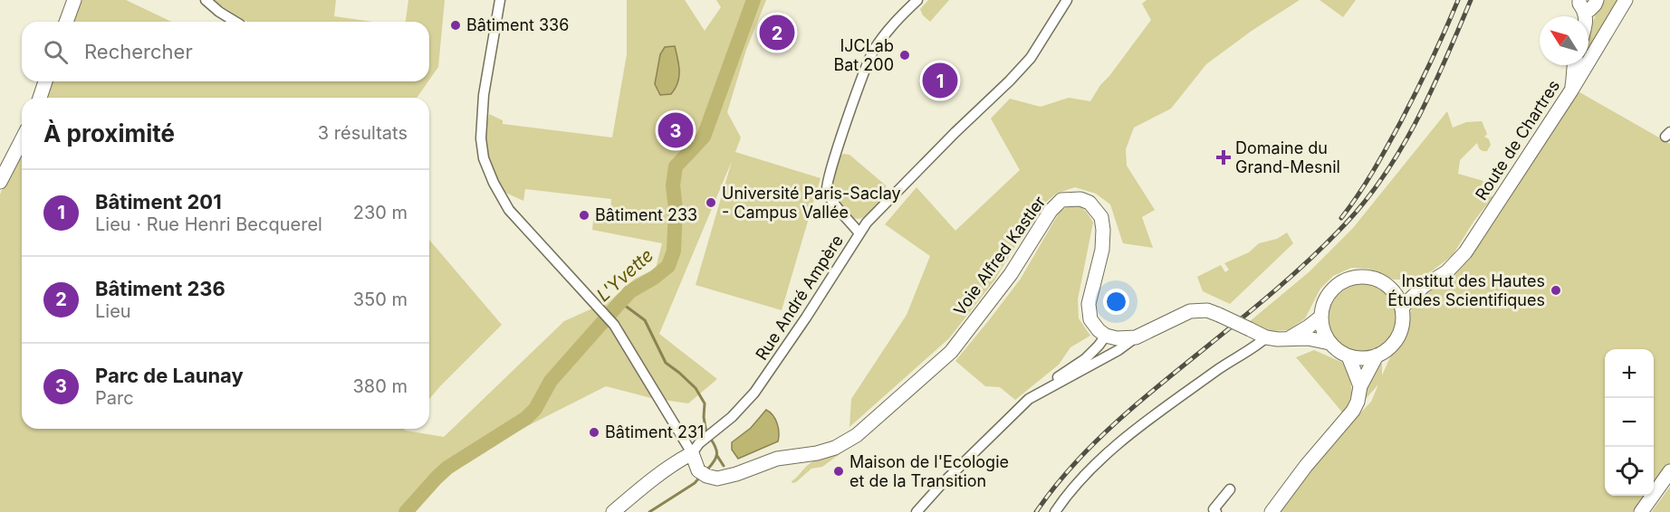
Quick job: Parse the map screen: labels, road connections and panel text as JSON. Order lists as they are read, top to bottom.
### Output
{
  "streets": {
    "main road": ["Route de Chartres", "Voie Alfred Kastler"],
    "street": ["Rue André Ampère"]
  },
  "crossings": [
    ["Voie Alfred Kastler", "Rue André Ampère"]
  ],
  "water": ["L'Yvette"],
  "places": {
    "other": [
      "Bâtiment 336",
      "IJCLab Bat 200",
      "Université Paris-Saclay - Campus Vallée",
      "Bâtiment 233",
      "Institut des Hautes Études Scientifiques",
      "Bâtiment 231",
      "Maison de l'Ecologie et de la Transition"
    ],
    "health": ["Domaine du Grand-Mesnil"]
  },
  "north": "top left",
  "page": {
    "pins": ["2", "1", "3"],
    "search": "Rechercher",
    "heading": ["À proximité", "3 résultats"],
    "list": [
      {
        "mark": "1",
        "name": "Bâtiment 201",
        "note": "Lieu · Rue Henri Becquerel",
        "value": "230 m"
      },
      {
        "mark": "2",
        "name": "Bâtiment 236",
        "note": "Lieu",
        "value": "350 m"
      },
      {
        "mark": "3",
        "name": "Parc de Launay",
        "note": "Parc",
        "value": "380 m"
      }
    ],
    "map_buttons": ["+", "−"]
  }
}
